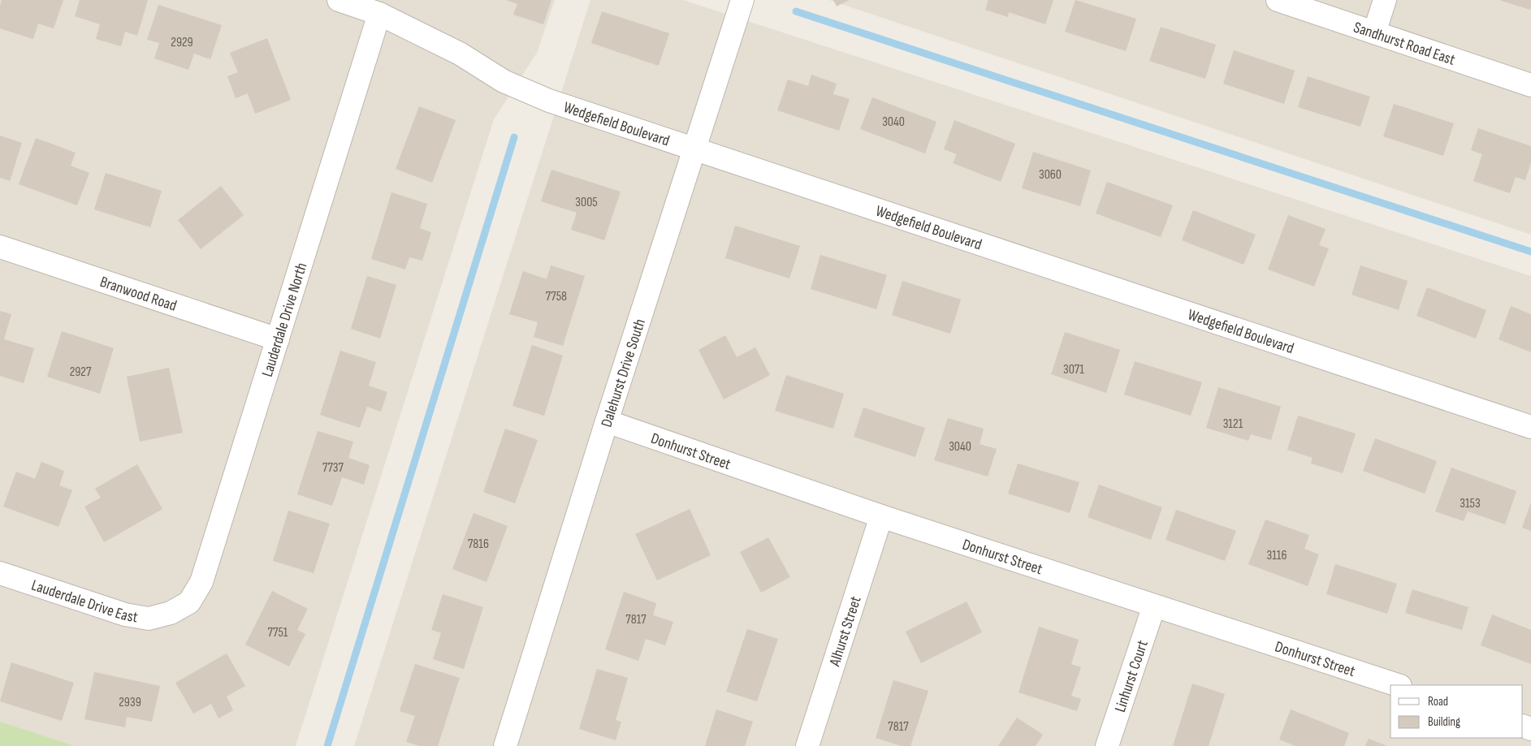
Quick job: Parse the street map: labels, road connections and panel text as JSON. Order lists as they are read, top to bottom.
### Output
{
  "streets": {
    "street": [
      "Sandhurst Road East",
      "Wedgefield Boulevard",
      "Branwood Road",
      "Lauderdale Drive North",
      "Dalehurst Drive South",
      "Donhurst Street",
      "Lauderdale Drive East",
      "Alhurst Street",
      "Linhurst Court"
    ]
  },
  "crossings": [
    ["Wedgefield Boulevard", "Lauderdale Drive North"],
    ["Wedgefield Boulevard", "Dalehurst Drive South"],
    ["Branwood Road", "Lauderdale Drive North"],
    ["Lauderdale Drive North", "Lauderdale Drive East"],
    ["Dalehurst Drive South", "Donhurst Street"],
    ["Donhurst Street", "Alhurst Street"],
    ["Donhurst Street", "Linhurst Court"]
  ],
  "house_numbers": [
    "2929",
    "3040",
    "3060",
    "3005",
    "7758",
    "3071",
    "2927",
    "3121",
    "3040",
    "7737",
    "3153",
    "7816",
    "3116",
    "7817",
    "7751",
    "2939",
    "7817"
  ],
  "legend": ["Road", "Building"]
}
